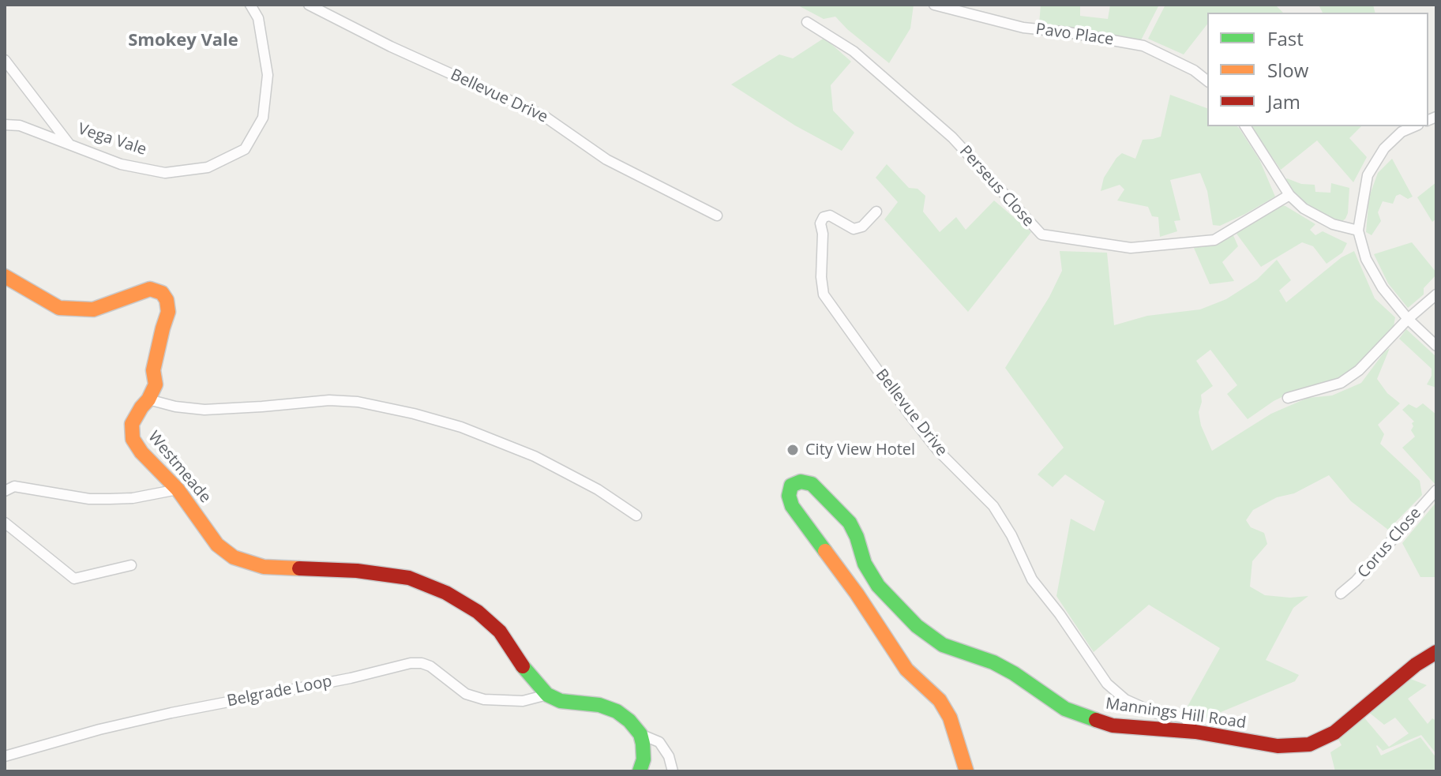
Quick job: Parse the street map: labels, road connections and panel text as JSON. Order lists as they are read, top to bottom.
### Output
{
  "streets": {
    "main road": ["Westmeade", "Mannings Hill Road"],
    "street": [
      "Pavo Place",
      "Bellevue Drive",
      "Vega Vale",
      "Perseus Close",
      "Corus Close",
      "Belgrade Loop"
    ]
  },
  "crossings": [
    ["Bellevue Drive", "Mannings Hill Road"],
    ["Westmeade", "Belgrade Loop"]
  ],
  "districts": ["Smokey Vale"],
  "places": ["City View Hotel"],
  "legend": ["Fast", "Slow", "Jam"]
}
